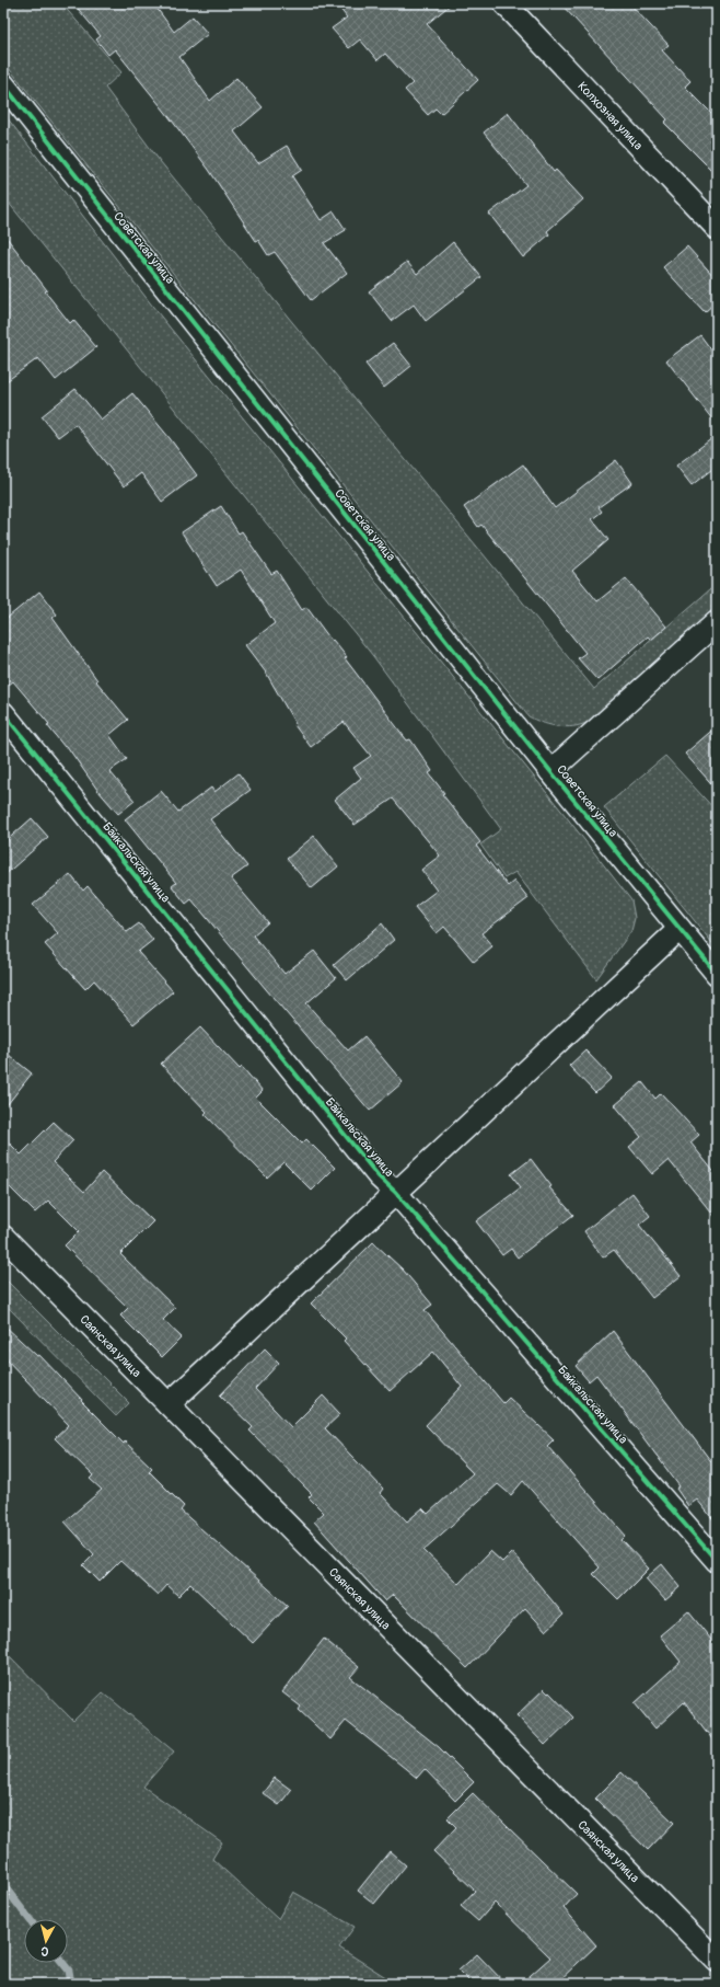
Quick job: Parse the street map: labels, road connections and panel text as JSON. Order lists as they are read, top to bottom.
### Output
{
  "streets": {
    "street": [
      "Колхозная улица",
      "Советская улица",
      "Байкальская улица",
      "Саянская улица"
    ]
  },
  "north": "bottom"
}
